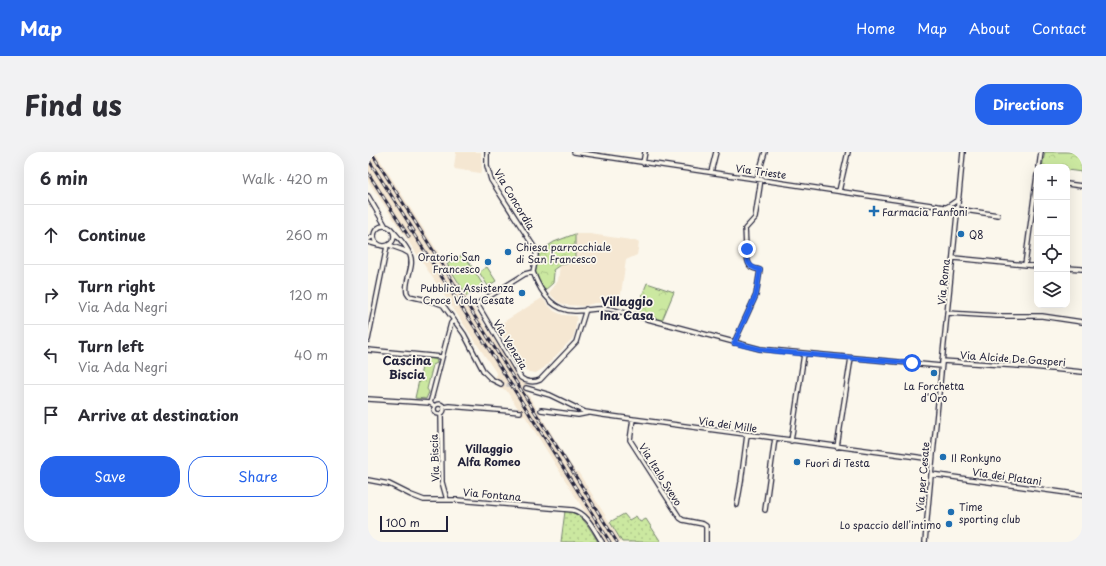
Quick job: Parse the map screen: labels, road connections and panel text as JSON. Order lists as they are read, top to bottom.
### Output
{
  "streets": {
    "street": [
      "Via Trieste",
      "Via Concordia",
      "Via Roma",
      "Via Venezia",
      "Via Alcide De Gasperi",
      "Via dei Mille",
      "Via Biscia",
      "Via Italo Svevo",
      "Via dei Platani",
      "Via per Cesate",
      "Via Fontana"
    ]
  },
  "crossings": [
    ["Via Trieste", "Via Roma"],
    ["Via Concordia", "Via Venezia"],
    ["Via Roma", "Via Alcide De Gasperi"],
    ["Via Roma", "Via per Cesate"],
    ["Via dei Mille", "Via Italo Svevo"],
    ["Via dei Mille", "Via per Cesate"],
    ["Via Biscia", "Via Fontana"],
    ["Via dei Platani", "Via per Cesate"]
  ],
  "districts": ["Villaggio Ina Casa", "Cascina Biscia", "Villaggio Alfa Romeo"],
  "places": {
    "health": ["Farmacia Fanfoni"],
    "other": [
      "Q8",
      "Chiesa parrocchiale di San Francesco",
      "Oratorio San Francesco",
      "Pubblica Assistenza Croce Viola Cesate",
      "La Forchetta d'Oro",
      "Il Ronkyno",
      "Fuori di Testa",
      "Time sporting club",
      "Lo spaccio dell'intimo"
    ]
  },
  "scale_bar": "100 m",
  "page": {
    "header": "Map",
    "nav": [
      "Home",
      "Map",
      "About",
      "Contact"
    ],
    "title": "Find us",
    "buttons": [
      "Directions",
      ["Save", "Share"]
    ],
    "heading": ["6 min", "Walk · 420 m"],
    "map_buttons": ["+", "−"],
    "list": [
      ["Continue", "260 m"],
      ["Turn right", "Via Ada Negri", "120 m"],
      ["Turn left", "Via Ada Negri", "40 m"],
      "Arrive at destination"
    ],
    "scale": "100 m"
  }
}
